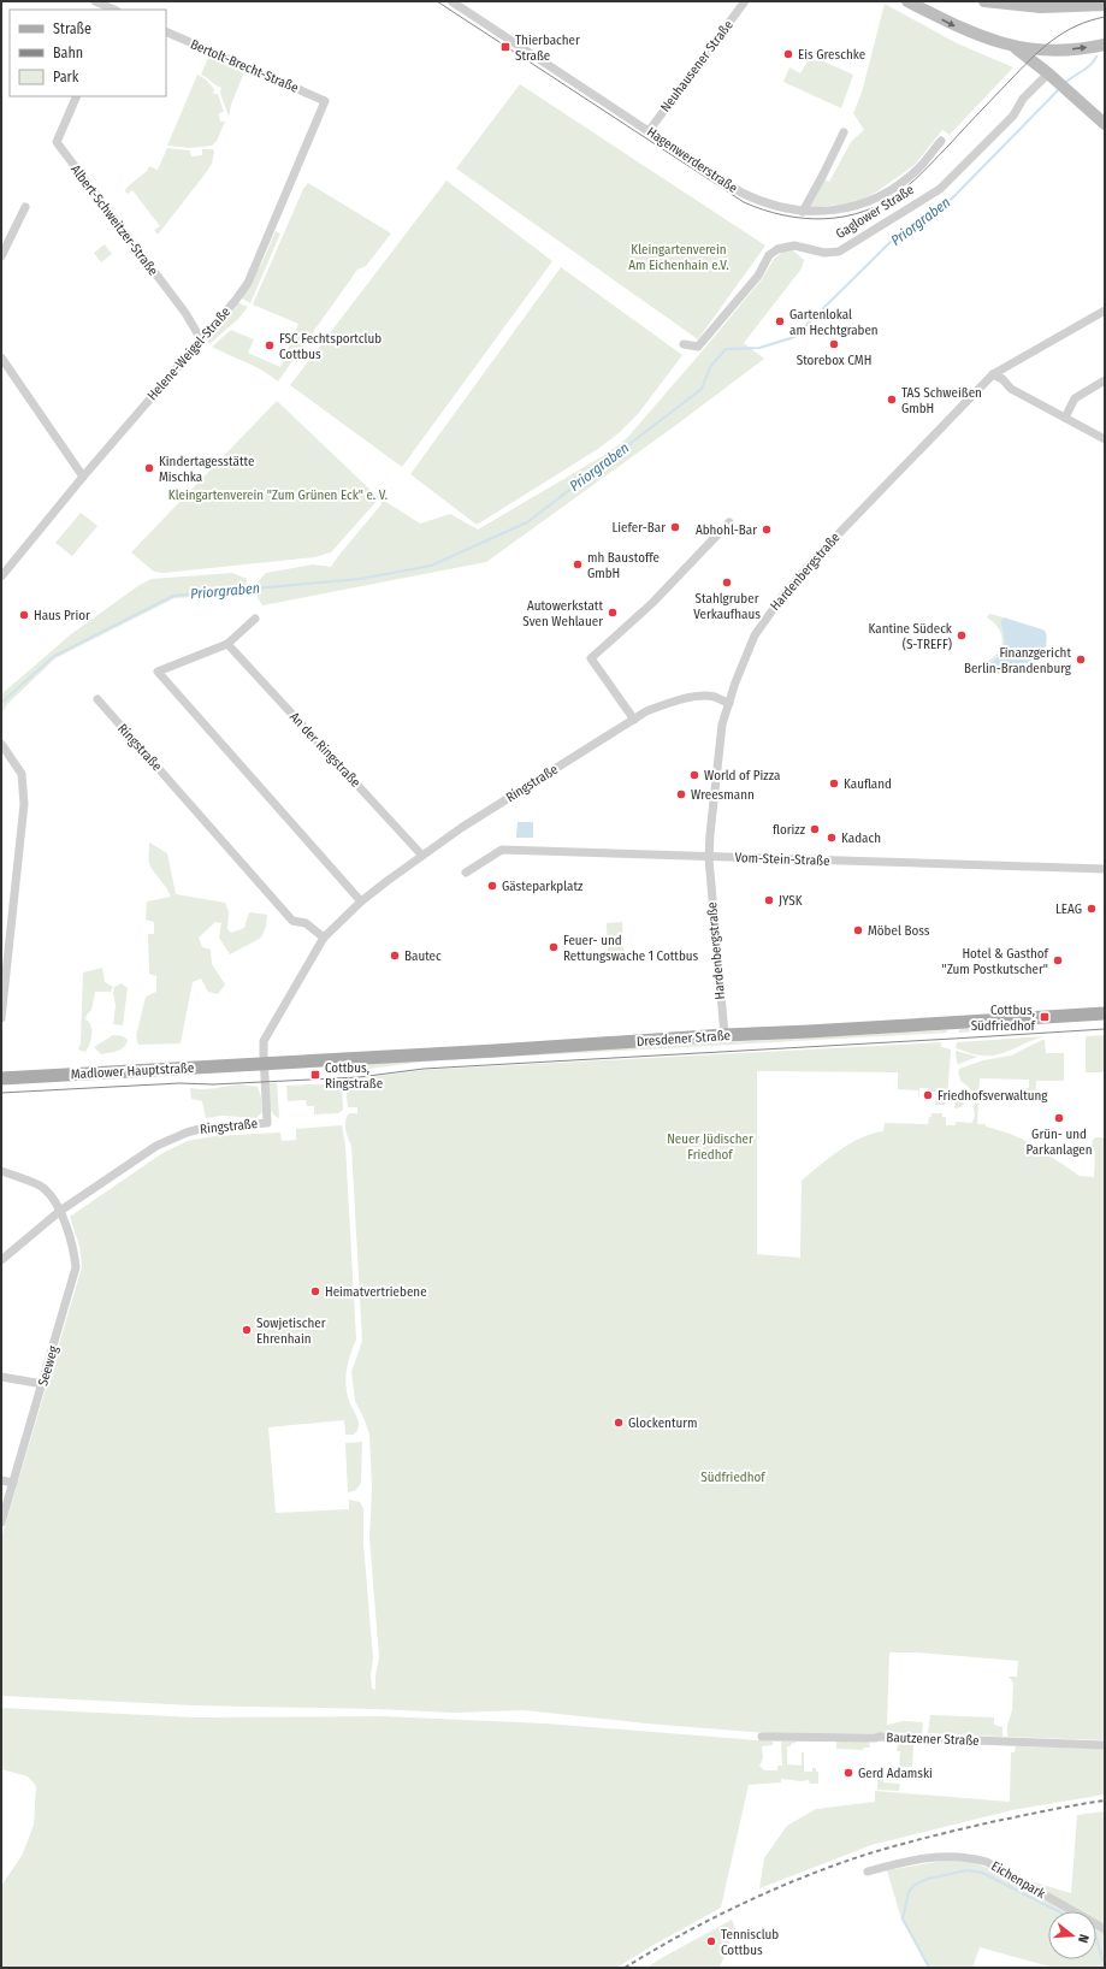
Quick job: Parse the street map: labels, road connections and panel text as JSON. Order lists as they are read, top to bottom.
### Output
{
  "streets": {
    "main road": ["Dresdener Straße", "Madlower Hauptstraße"],
    "street": [
      "Bertolt-Brecht-Straße",
      "Neuhausener Straße",
      "Hagenwerderstraße",
      "Gaglower Straße",
      "Albert-Schweitzer-Straße",
      "Helene-Weigel-Straße",
      "Hardenbergstraße",
      "Ringstraße",
      "An der Ringstraße",
      "Vom-Stein-Straße",
      "Seeweg",
      "Bautzener Straße",
      "Eichenpark"
    ]
  },
  "crossings": [
    ["Bertolt-Brecht-Straße", "Helene-Weigel-Straße"],
    ["Neuhausener Straße", "Hagenwerderstraße"],
    ["Albert-Schweitzer-Straße", "Helene-Weigel-Straße"],
    ["Hardenbergstraße", "Ringstraße"],
    ["Hardenbergstraße", "Vom-Stein-Straße"],
    ["Hardenbergstraße", "Dresdener Straße"],
    ["Ringstraße", "An der Ringstraße"],
    ["Ringstraße", "Dresdener Straße"],
    ["Ringstraße", "Madlower Hauptstraße"],
    ["Ringstraße", "Seeweg"],
    ["Dresdener Straße", "Madlower Hauptstraße"]
  ],
  "water": ["Priorgraben"],
  "parks": [
    "Kleingartenverein Am Eichenhain e.V.",
    "Kleingartenverein \"Zum Grünen Eck\" e. V.",
    "Neuer Jüdischer Friedhof",
    "Südfriedhof"
  ],
  "places": {
    "transit": ["Thierbacher Straße", "Cottbus, Südfriedhof", "Cottbus, Ringstraße"],
    "other": [
      "Eis Greschke",
      "Gartenlokal am Hechtgraben",
      "Storebox CMH",
      "FSC Fechtsportclub Cottbus",
      "TAS Schweißen GmbH",
      "Kindertagesstätte Mischka",
      "Liefer-Bar",
      "Abhohl-Bar",
      "mh Baustoffe GmbH",
      "Stahlgruber Verkaufhaus",
      "Autowerkstatt Sven Wehlauer",
      "Haus Prior",
      "Kantine Südeck (S-TREFF)",
      "Finanzgericht Berlin-Brandenburg",
      "World of Pizza",
      "Kaufland",
      "Wreesmann",
      "florizz",
      "Kadach",
      "Gästeparkplatz",
      "JYSK",
      "LEAG",
      "Möbel Boss",
      "Feuer- und Rettungswache 1 Cottbus",
      "Bautec",
      "Hotel & Gasthof \"Zum Postkutscher\"",
      "Friedhofsverwaltung",
      "Grün- und Parkanlagen",
      "Heimatvertriebene",
      "Sowjetischer Ehrenhain",
      "Glockenturm",
      "Gerd Adamski",
      "Tennisclub Cottbus"
    ]
  },
  "legend": ["Straße", "Bahn", "Park"],
  "north": "right"
}
